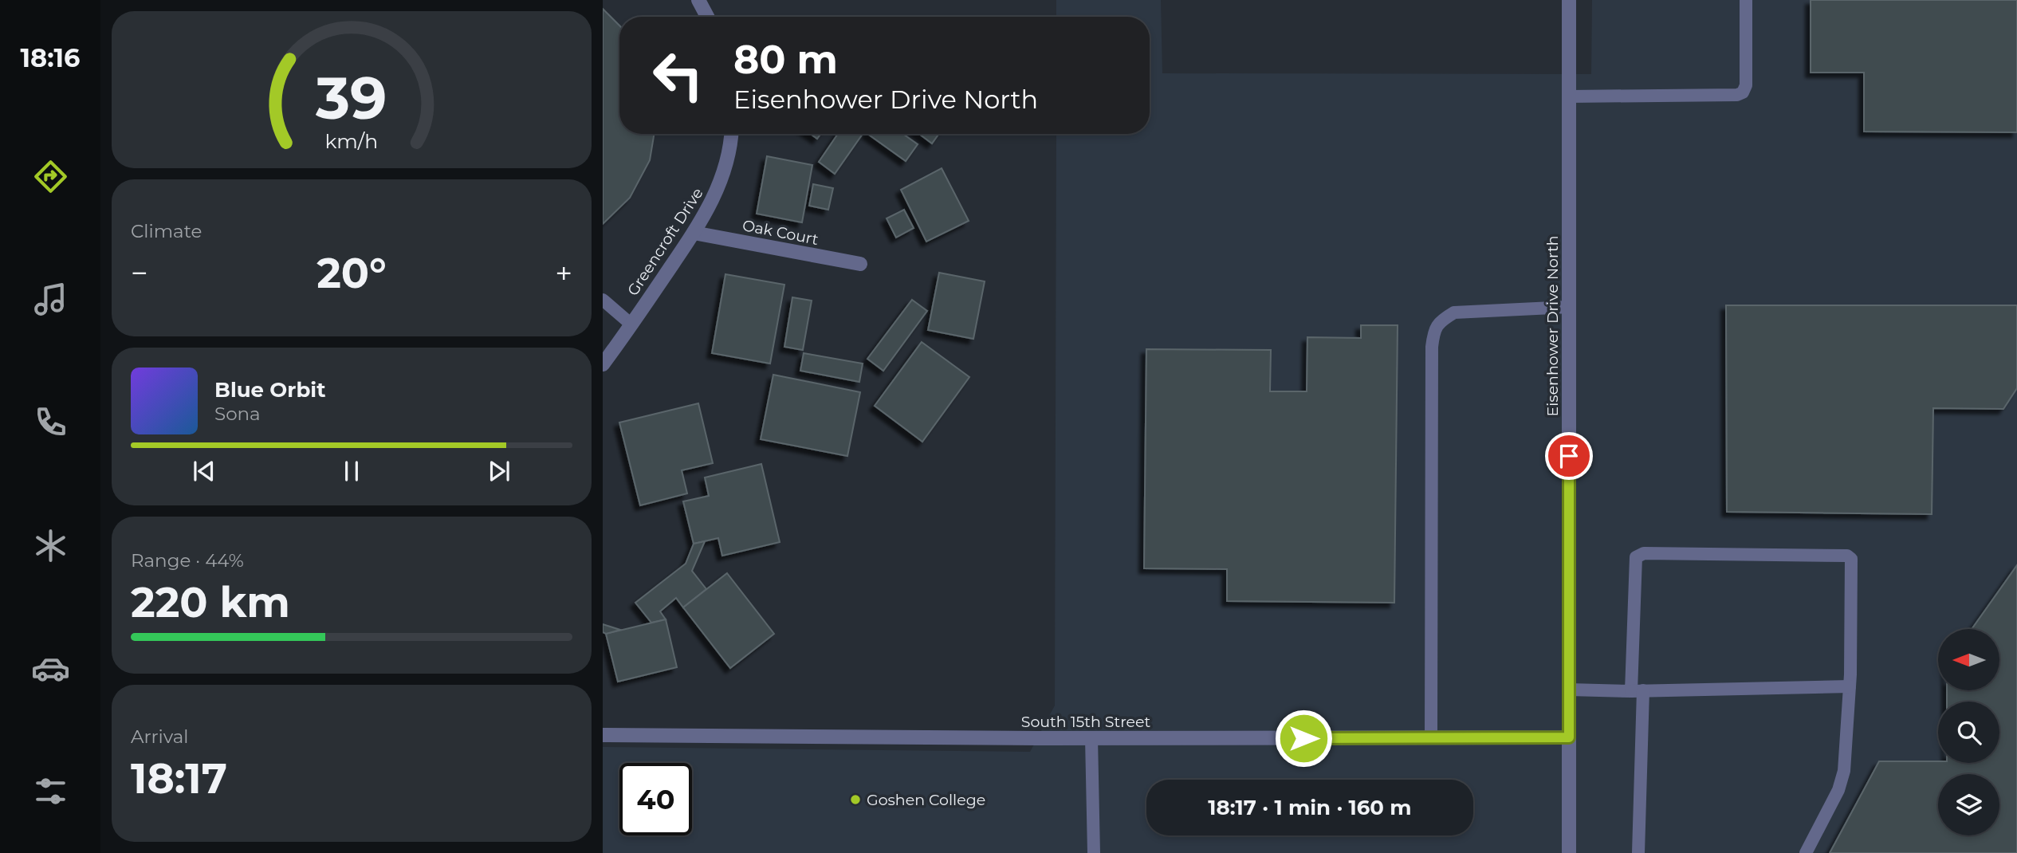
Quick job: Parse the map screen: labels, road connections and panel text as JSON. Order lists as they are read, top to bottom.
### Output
{
  "streets": {
    "street": [
      "Oak Court",
      "Greencroft Drive",
      "Eisenhower Drive North",
      "South 15th Street"
    ]
  },
  "crossings": [
    ["Oak Court", "Greencroft Drive"],
    ["Eisenhower Drive North", "South 15th Street"]
  ],
  "places": ["Goshen College"],
  "north": "left",
  "page": {
    "tabs": "18:16",
    "turn": ["80 m", "Eisenhower Drive North"],
    "tile": [
      "Climate",
      ["Range · 44%", "220 km"],
      ["Arrival", "18:17"]
    ],
    "heat": ["−", "20°", "+"],
    "song": ["Blue Orbit", "Sona"],
    "limit": "40",
    "trip": "18:17 · 1 min · 160 m",
    "gauge": ["39", "km/h"]
  }
}
